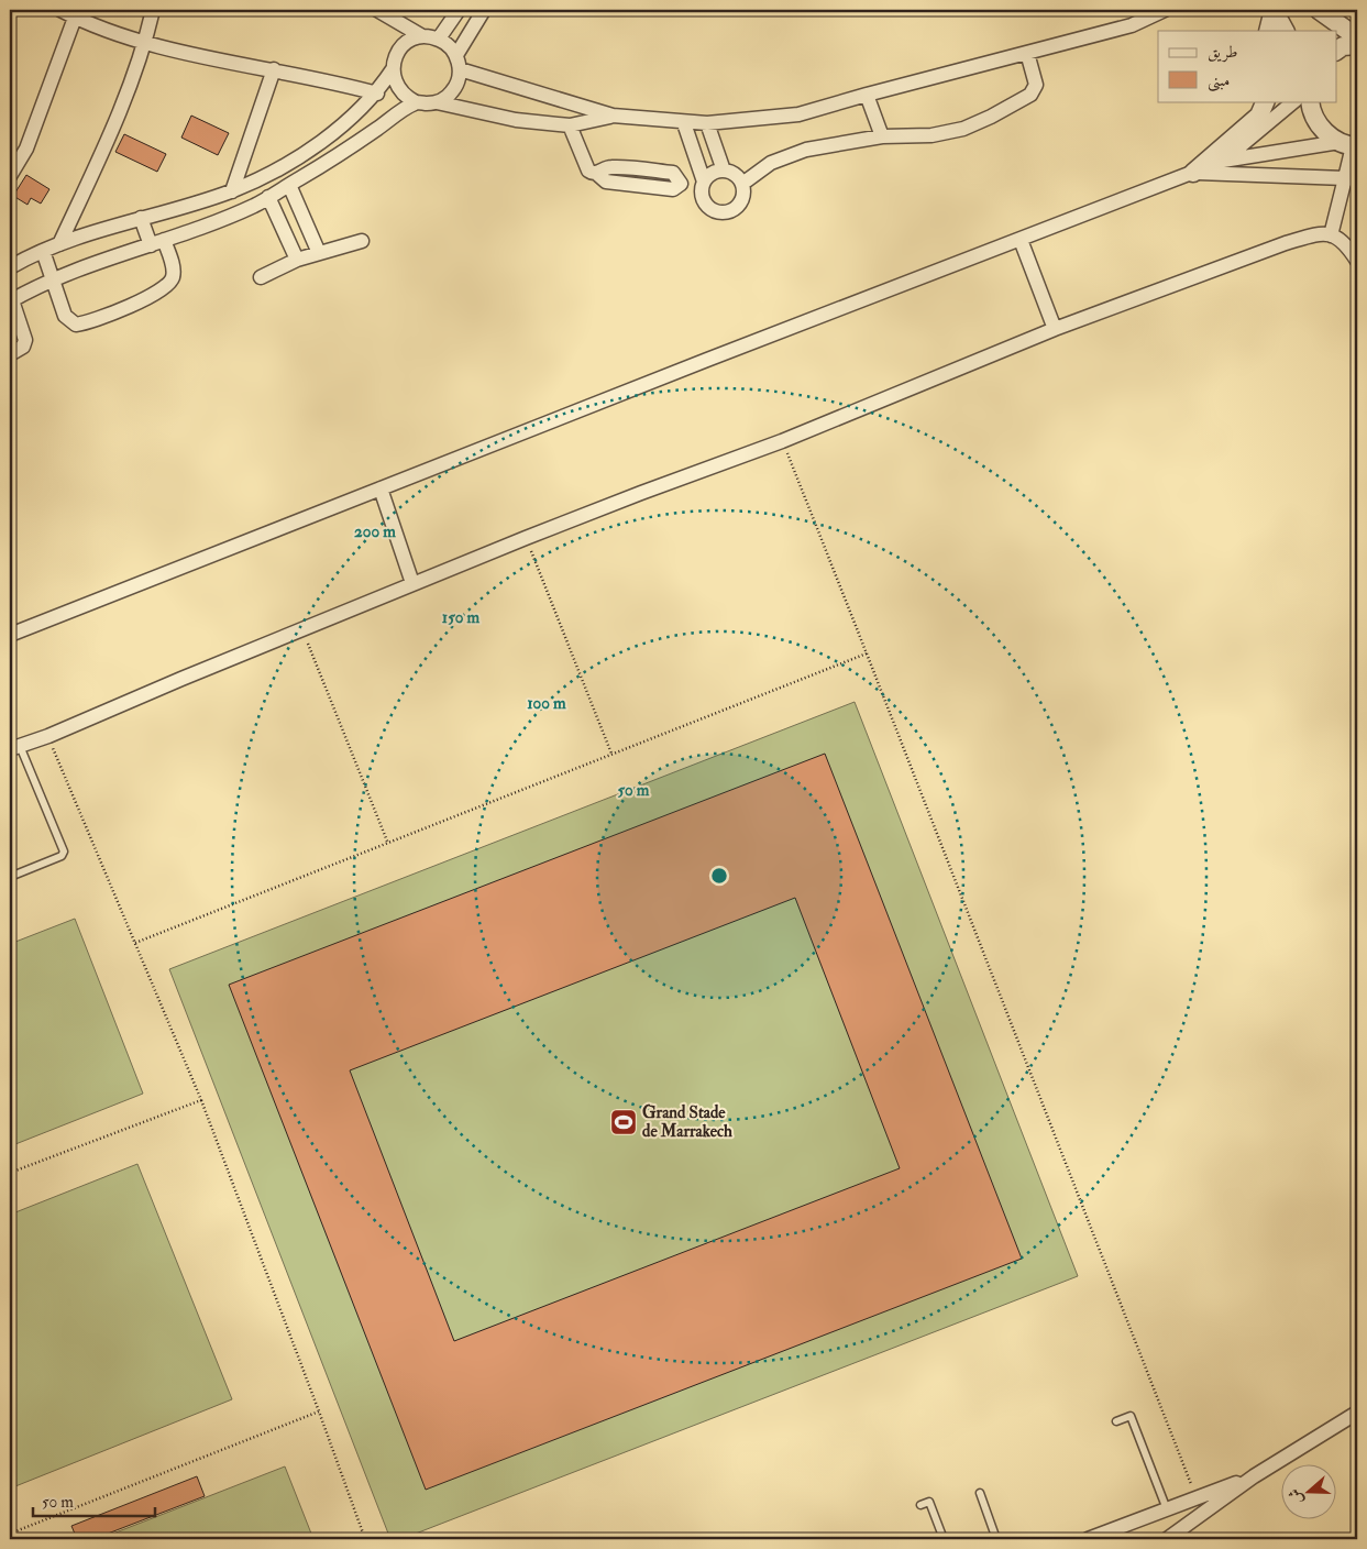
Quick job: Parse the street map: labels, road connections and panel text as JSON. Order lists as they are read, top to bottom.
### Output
{
  "places": {
    "sports": ["Grand Stade de Marrakech"]
  },
  "legend": ["طريق", "مبنى"],
  "scale_bar": "50 m",
  "north": "left",
  "rings": [
    "200 m",
    "150 m",
    "100 m",
    "50 m"
  ]
}
